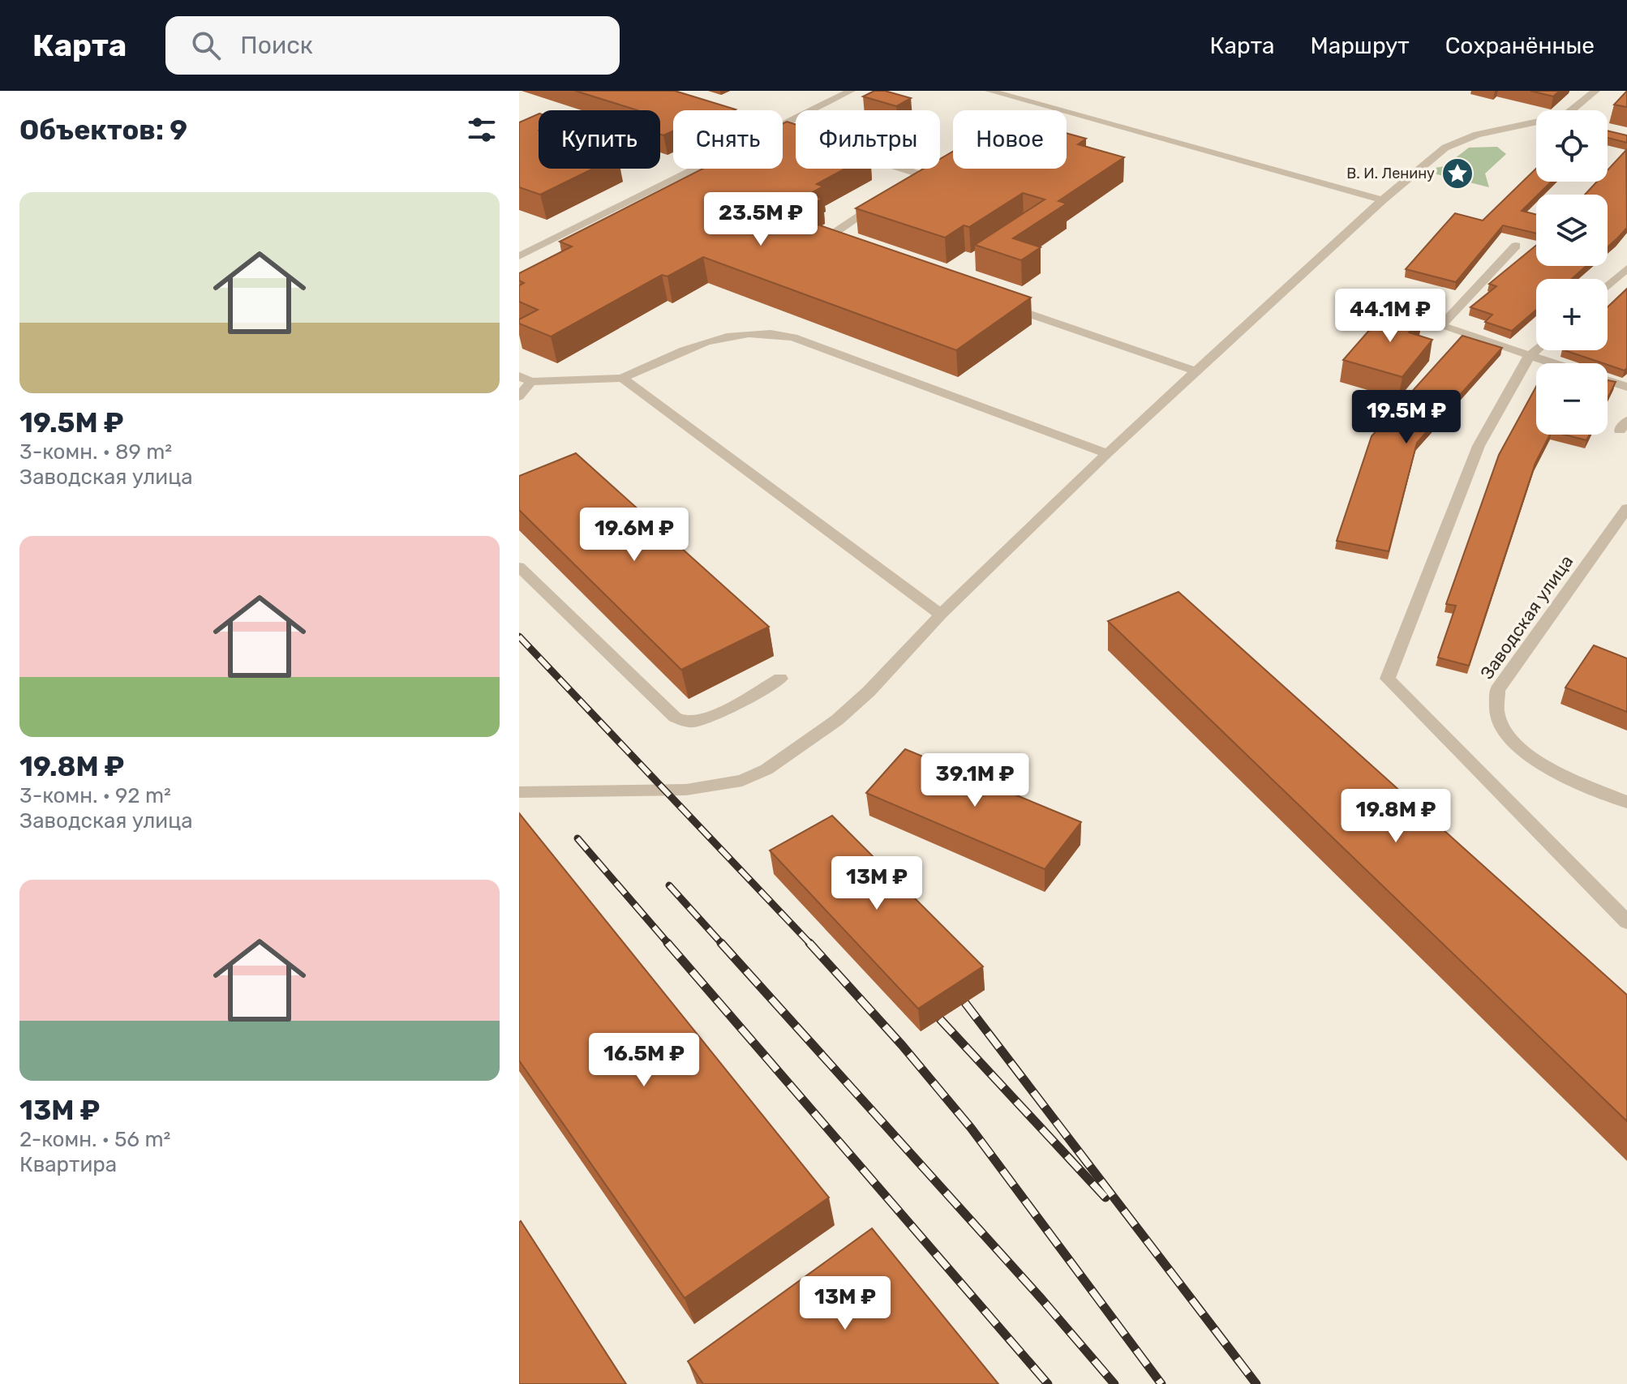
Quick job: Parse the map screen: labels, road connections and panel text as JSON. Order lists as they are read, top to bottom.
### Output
{
  "streets": {
    "street": ["Заводская улица"]
  },
  "places": {
    "place": ["В. И. Ленину"]
  },
  "page": {
    "header": "Карта",
    "search": "Поиск",
    "nav": ["Карта", "Маршрут", "Сохранённые"],
    "heading": "Объектов: 9",
    "map_buttons": ["+", "−"],
    "chip": [
      "Купить",
      "Снять",
      "Фильтры",
      "Новое"
    ],
    "list": [
      {
        "name": "19.5M ₽",
        "note": "3-комн. · 89 m² · Заводская улица"
      },
      {
        "name": "19.8M ₽",
        "note": "3-комн. · 92 m² · Заводская улица"
      },
      {
        "name": "13M ₽",
        "note": "2-комн. · 56 m² · Квартира"
      }
    ],
    "price": [
      "23.5M ₽",
      "44.1M ₽",
      "19.5M ₽",
      "19.6M ₽",
      "39.1M ₽",
      "19.8M ₽",
      "13M ₽",
      "16.5M ₽",
      "13M ₽"
    ]
  }
}
